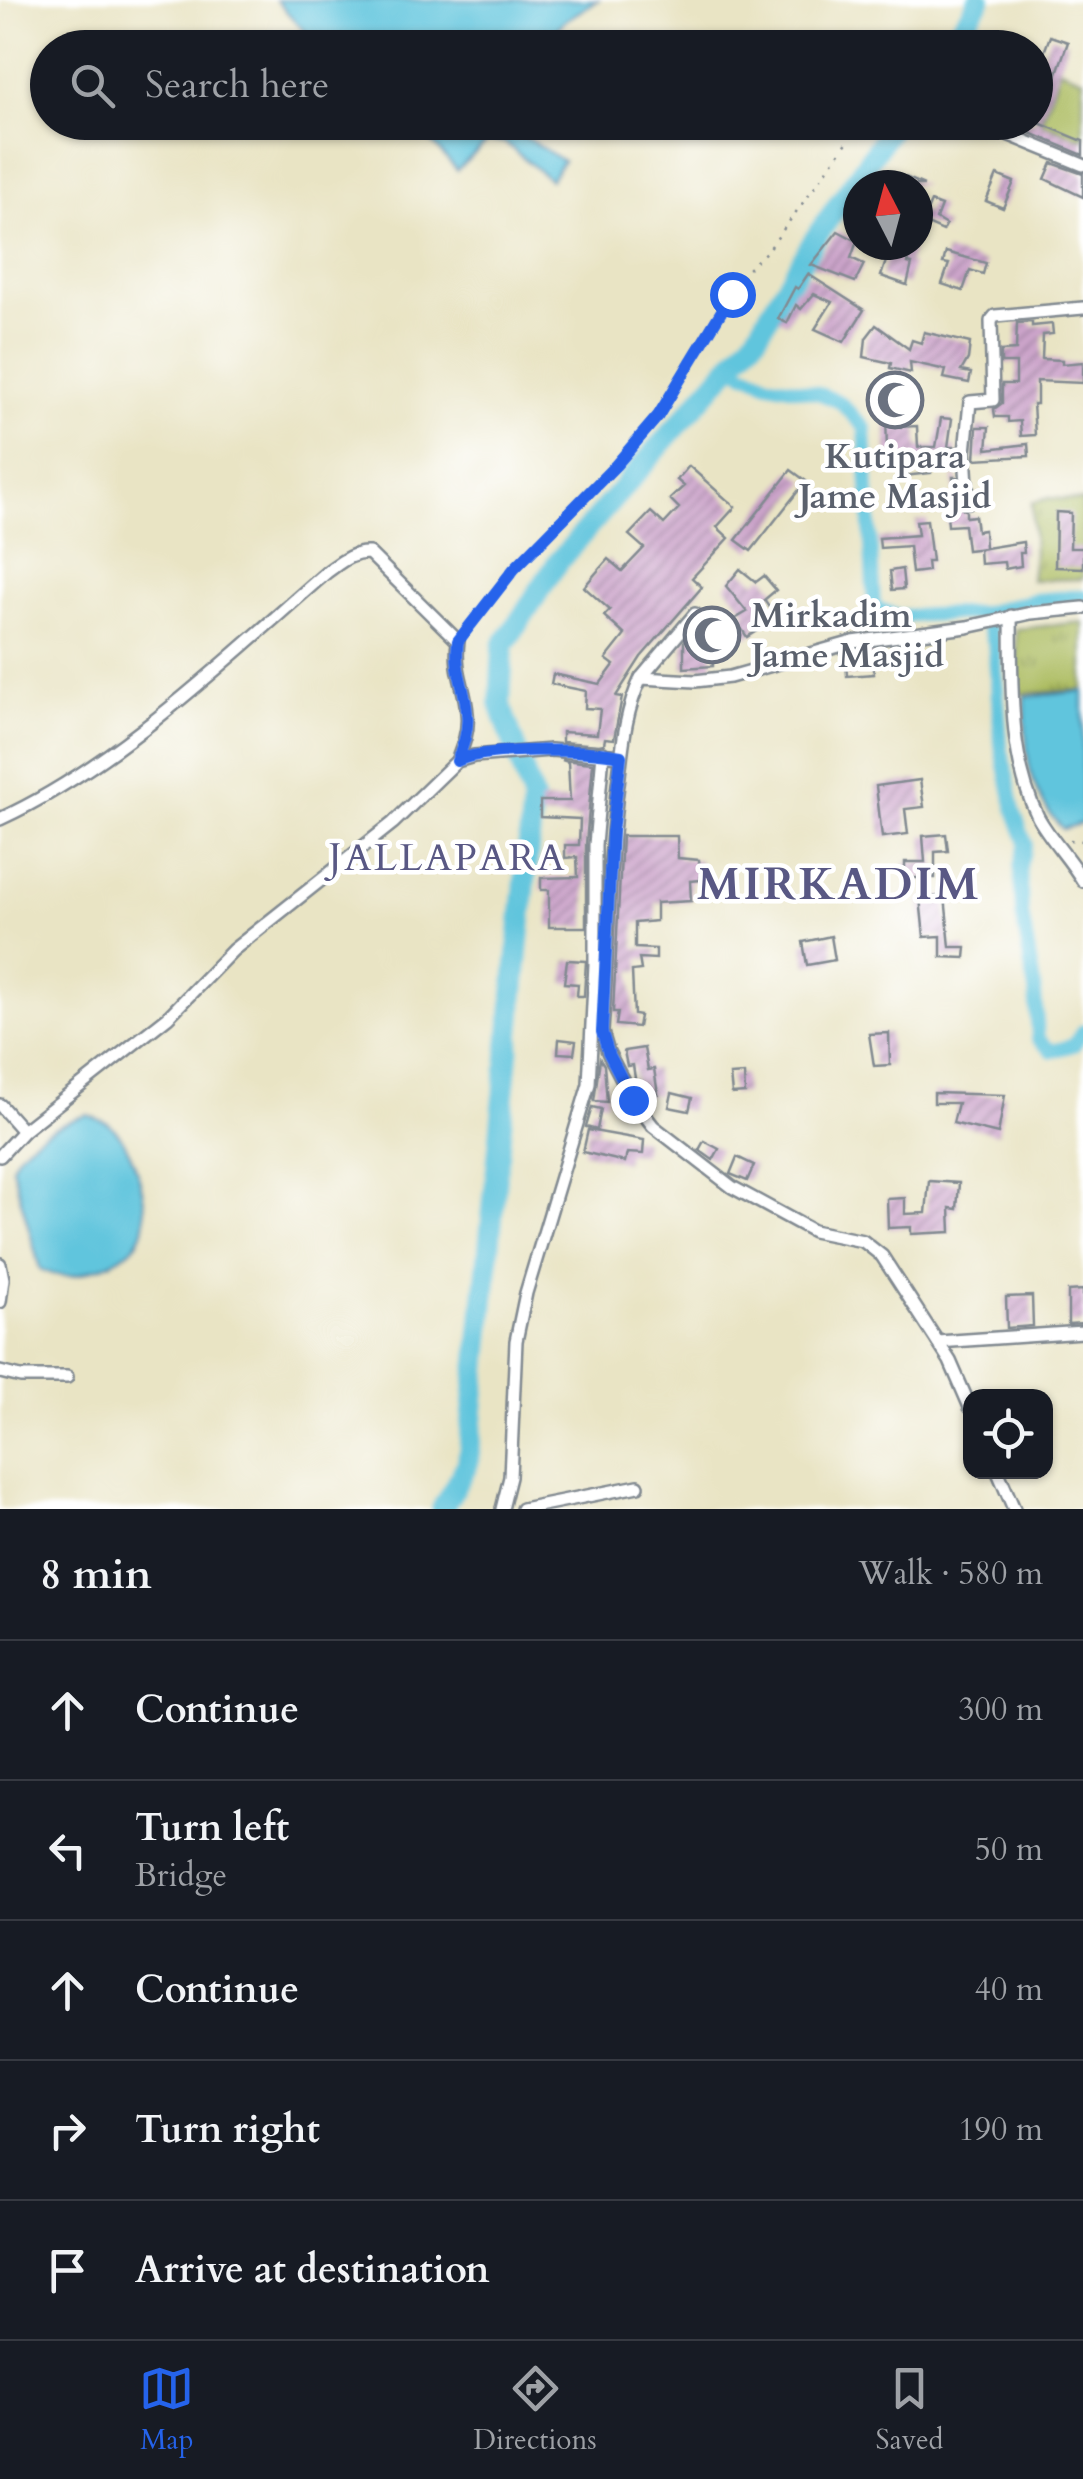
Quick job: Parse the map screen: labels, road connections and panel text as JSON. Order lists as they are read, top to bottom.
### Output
{
  "districts": ["JALLAPARA", "MIRKADIM"],
  "places": {
    "mosque": ["Kutipara Jame Masjid", "Mirkadim Jame Masjid"]
  },
  "north": "top",
  "page": {
    "search": "Search here",
    "heading": ["8 min", "Walk · 580 m"],
    "list": [
      ["Continue", "300 m"],
      ["Turn left", "Bridge", "50 m"],
      ["Continue", "40 m"],
      ["Turn right", "190 m"],
      "Arrive at destination"
    ],
    "nav": ["Map", "Directions", "Saved"]
  }
}
